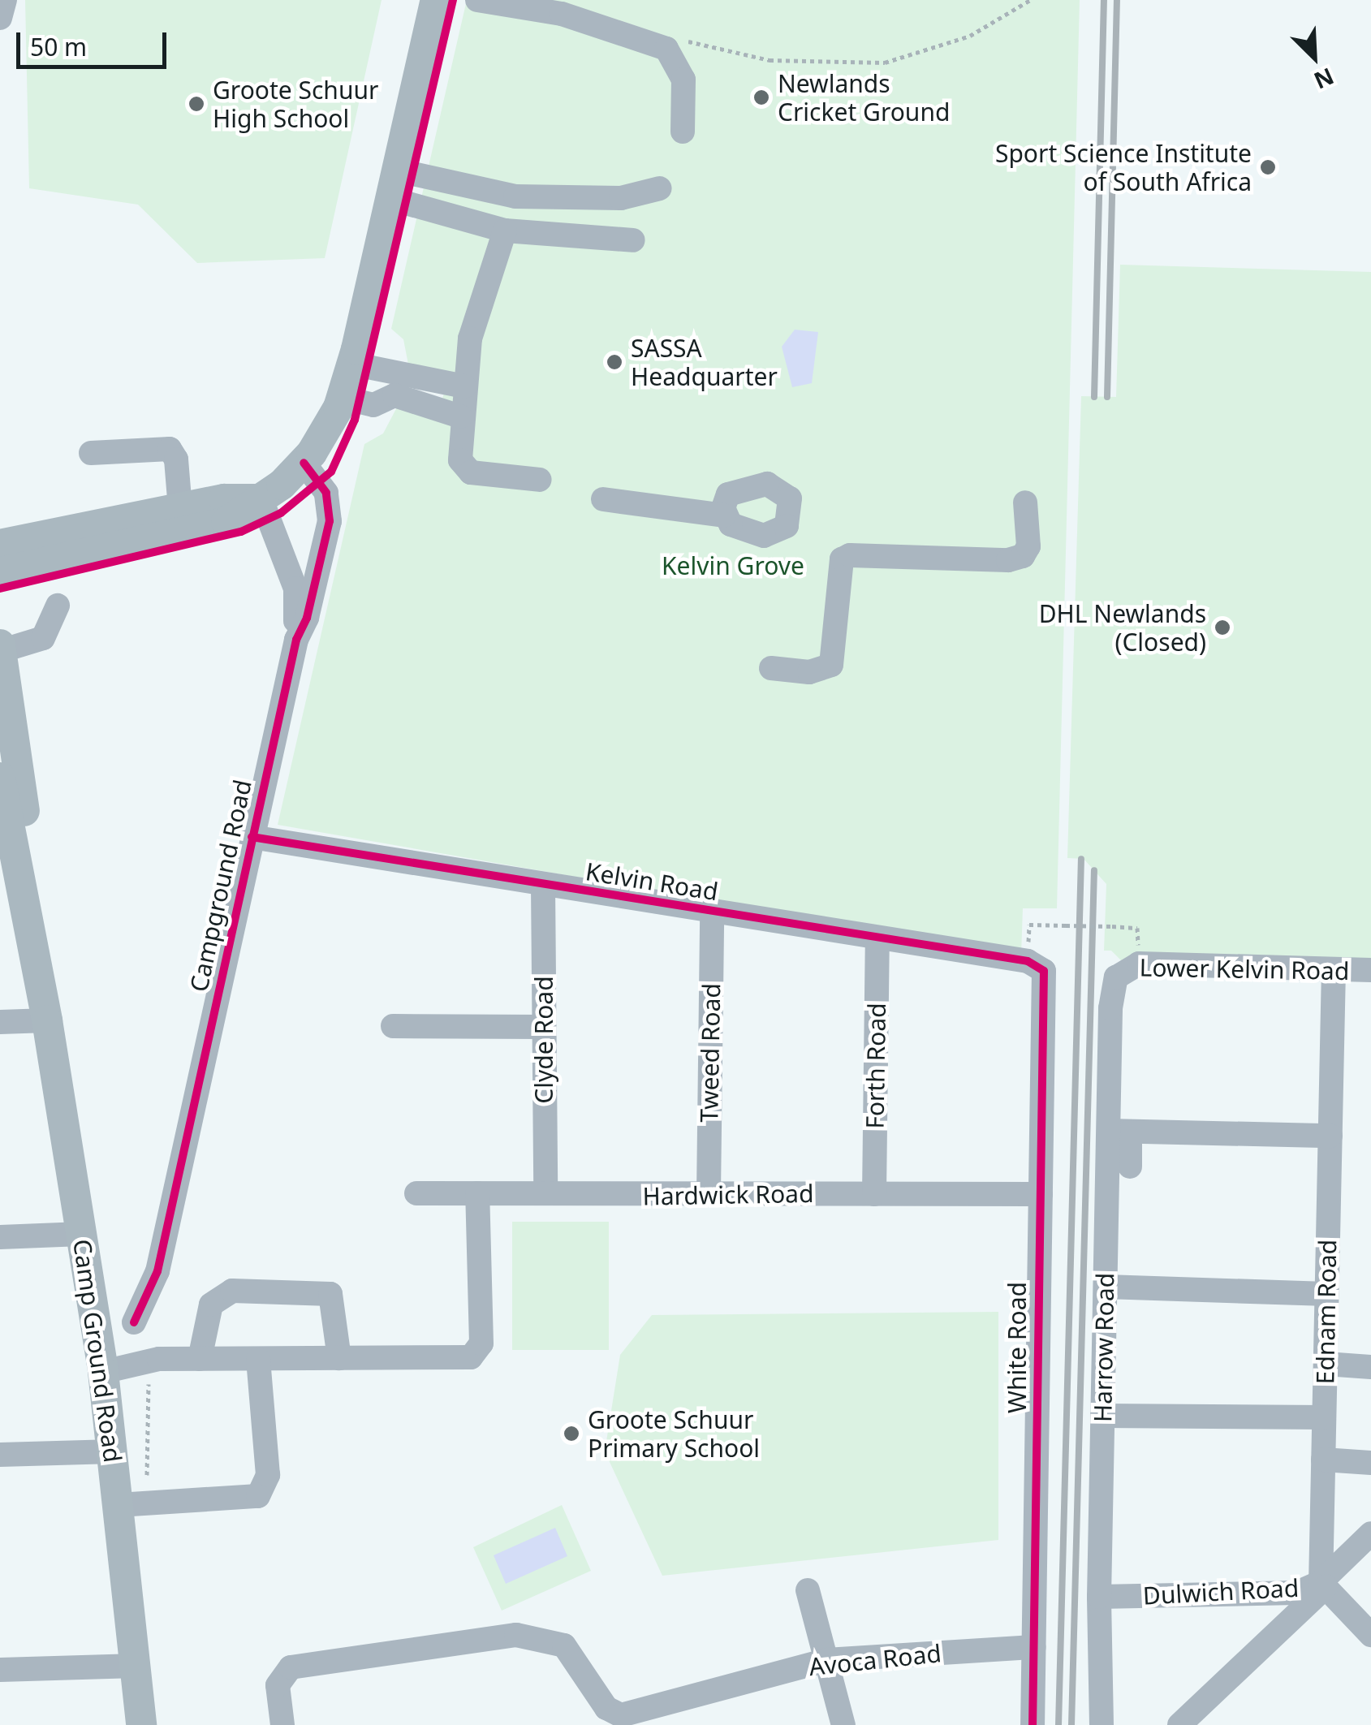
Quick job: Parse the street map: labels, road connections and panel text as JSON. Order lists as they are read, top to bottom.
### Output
{
  "streets": {
    "main road": ["Camp Ground Road"],
    "street": [
      "Kelvin Road",
      "Campground Road",
      "Lower Kelvin Road",
      "Clyde Road",
      "Tweed Road",
      "Forth Road",
      "Hardwick Road",
      "Ednam Road",
      "White Road",
      "Harrow Road",
      "Dulwich Road",
      "Avoca Road"
    ]
  },
  "crossings": [
    ["Kelvin Road", "Campground Road"],
    ["Kelvin Road", "Clyde Road"],
    ["Kelvin Road", "Tweed Road"],
    ["Kelvin Road", "Forth Road"],
    ["Kelvin Road", "White Road"],
    ["Lower Kelvin Road", "Ednam Road"],
    ["Lower Kelvin Road", "Harrow Road"],
    ["Clyde Road", "Hardwick Road"],
    ["Tweed Road", "Hardwick Road"],
    ["Forth Road", "Hardwick Road"],
    ["Hardwick Road", "White Road"],
    ["Ednam Road", "Dulwich Road"],
    ["White Road", "Avoca Road"],
    ["Harrow Road", "Dulwich Road"]
  ],
  "parks": ["Kelvin Grove"],
  "places": [
    "Newlands Cricket Ground",
    "Groote Schuur High School",
    "Sport Science Institute of South Africa",
    "SASSA Headquarter",
    "DHL Newlands (Closed)",
    "Groote Schuur Primary School"
  ],
  "scale_bar": "50 m",
  "north": "bottom right"
}
